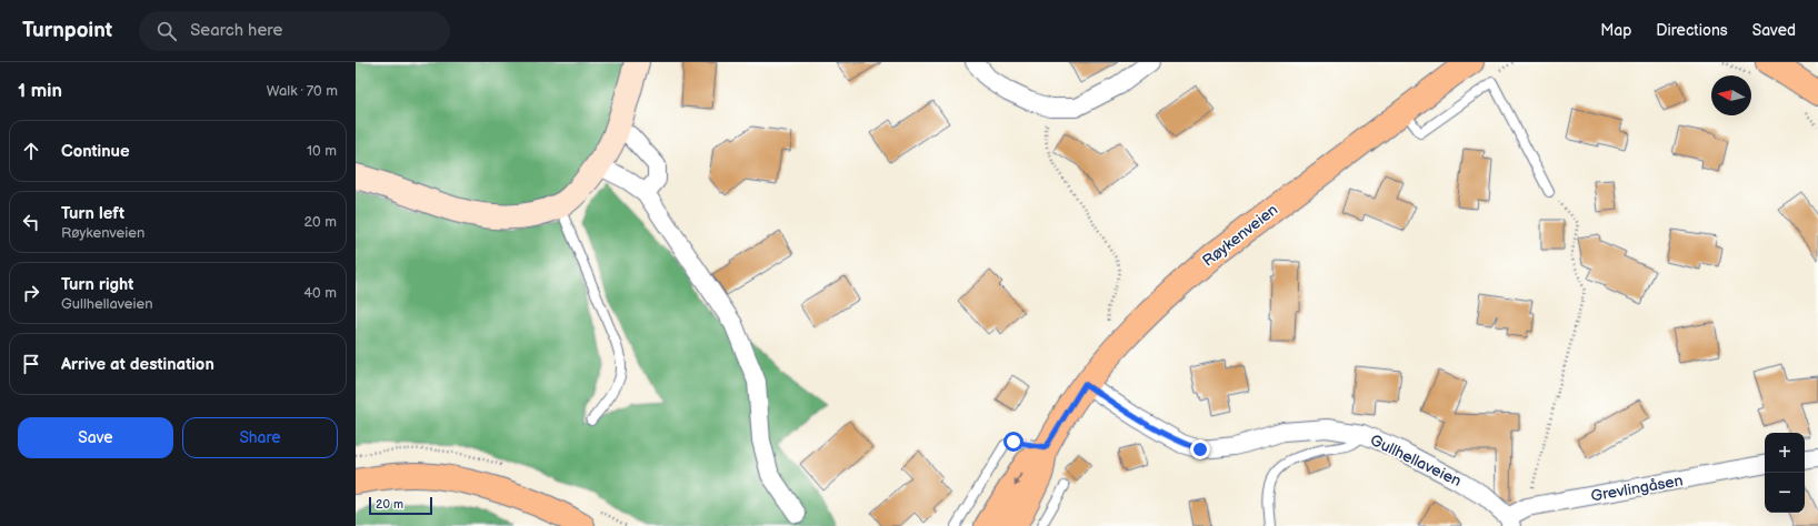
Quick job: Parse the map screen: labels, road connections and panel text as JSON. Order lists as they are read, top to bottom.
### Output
{
  "streets": {
    "main road": ["Røykenveien"],
    "street": ["Gullhellaveien", "Grevlingåsen"]
  },
  "crossings": [
    ["Røykenveien", "Gullhellaveien"],
    ["Gullhellaveien", "Grevlingåsen"]
  ],
  "scale_bar": "20 m",
  "north": "left",
  "page": {
    "header": "Turnpoint",
    "search": "Search here",
    "nav": ["Map", "Directions", "Saved"],
    "heading": ["1 min", "Walk · 70 m"],
    "list": [
      ["Continue", "10 m"],
      ["Turn left", "Røykenveien", "20 m"],
      ["Turn right", "Gullhellaveien", "40 m"],
      "Arrive at destination"
    ],
    "buttons": ["Save", "Share"],
    "map_buttons": ["+", "−"],
    "scale": "20 m"
  }
}
